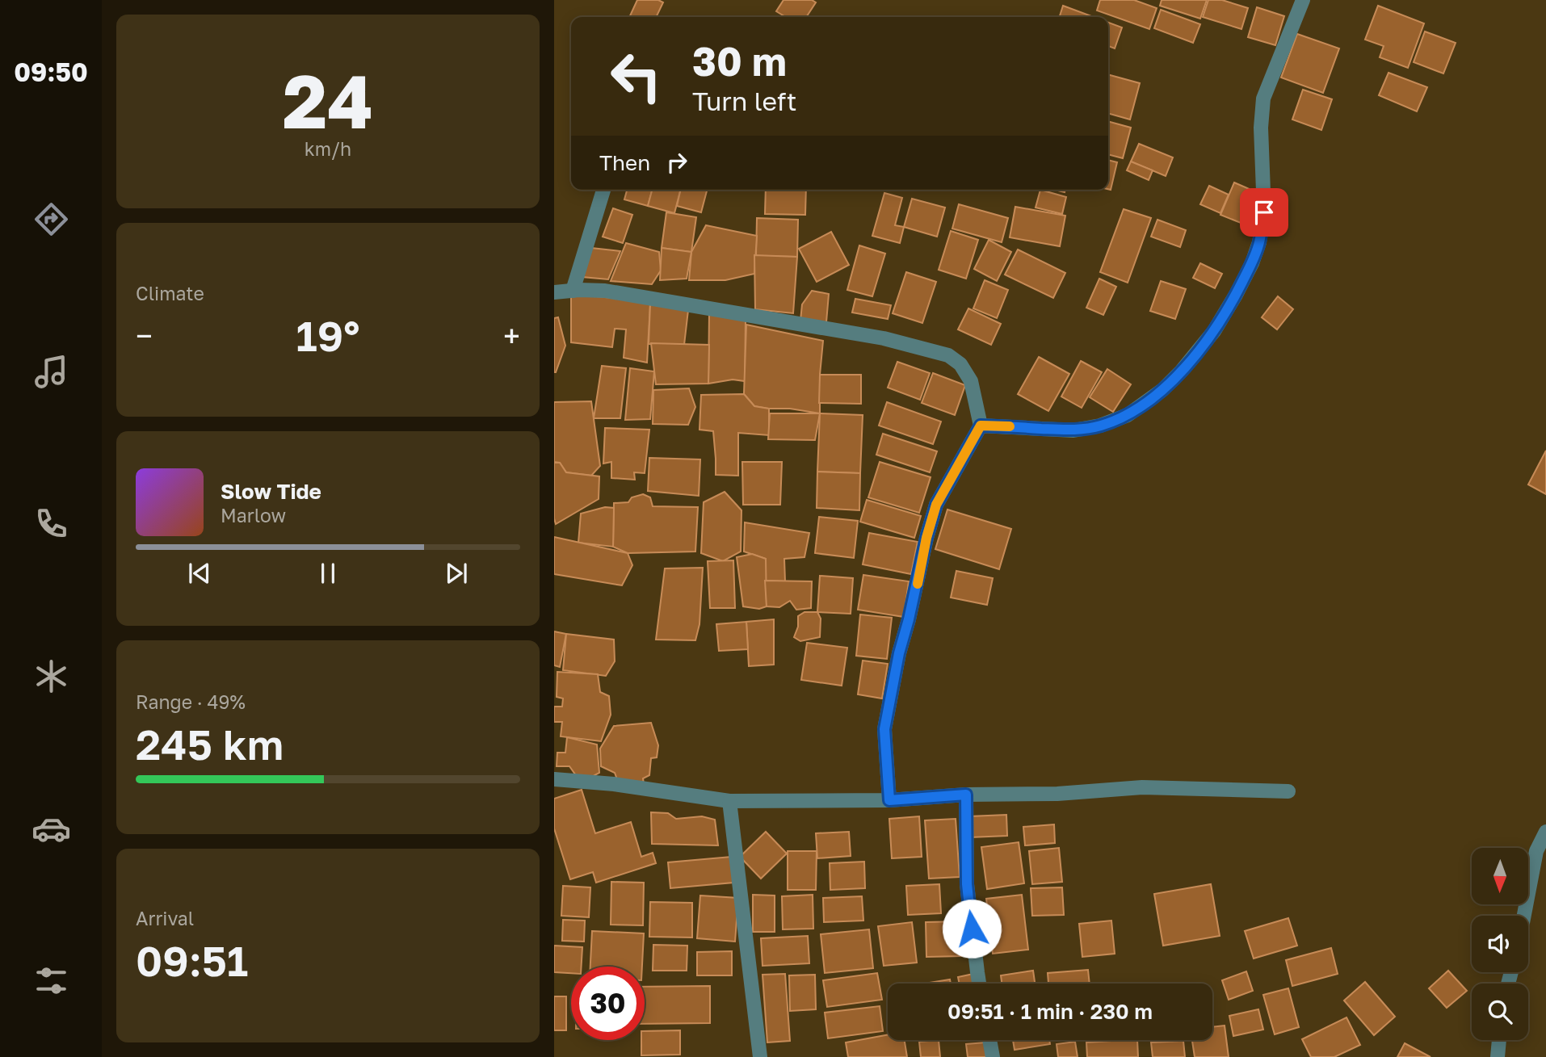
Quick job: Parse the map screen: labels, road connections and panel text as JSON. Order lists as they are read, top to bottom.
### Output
{
  "north": "bottom",
  "page": {
    "tabs": "09:50",
    "tile": [
      ["24", "km/h"],
      "Climate",
      ["Range · 49%", "245 km"],
      ["Arrival", "09:51"]
    ],
    "turn": ["30 m", "Turn left"],
    "then": "Then",
    "heat": ["−", "19°", "+"],
    "song": ["Slow Tide", "Marlow"],
    "limit": "30",
    "trip": "09:51 · 1 min · 230 m"
  }
}
